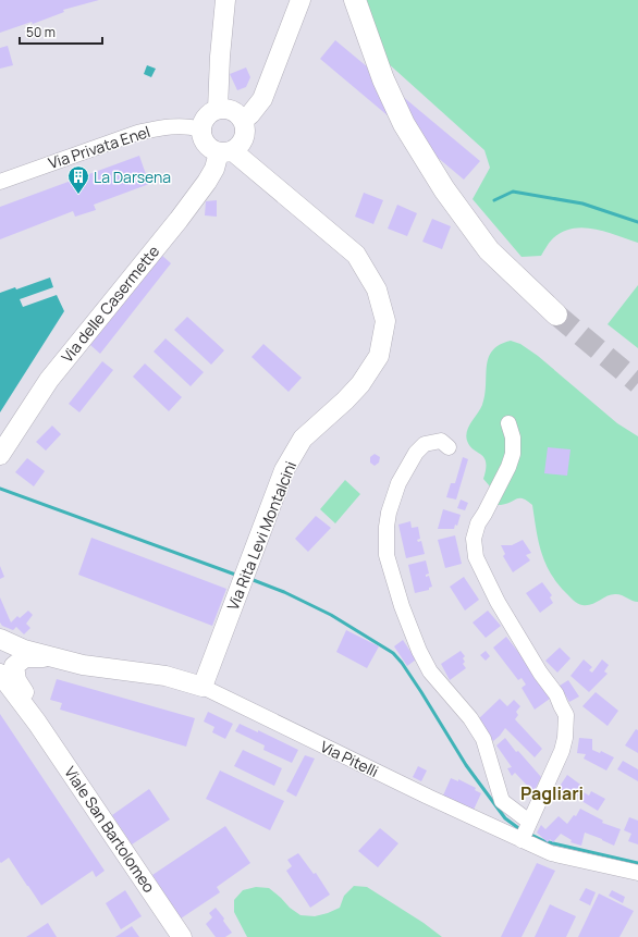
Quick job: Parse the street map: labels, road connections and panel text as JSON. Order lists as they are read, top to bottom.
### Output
{
  "streets": {
    "main road": [
      "Via delle Casermette",
      "Via Rita Levi Montalcini",
      "Via Pitelli",
      "Viale San Bartolomeo"
    ],
    "street": ["Via Privata Enel"]
  },
  "crossings": [
    ["Via Privata Enel", "Via delle Casermette"],
    ["Via Privata Enel", "Via Rita Levi Montalcini"],
    ["Via delle Casermette", "Via Rita Levi Montalcini"],
    ["Via Rita Levi Montalcini", "Via Pitelli"],
    ["Via Pitelli", "Viale San Bartolomeo"]
  ],
  "districts": ["Pagliari"],
  "places": {
    "building": ["La Darsena"]
  },
  "scale_bar": "50 m"
}
